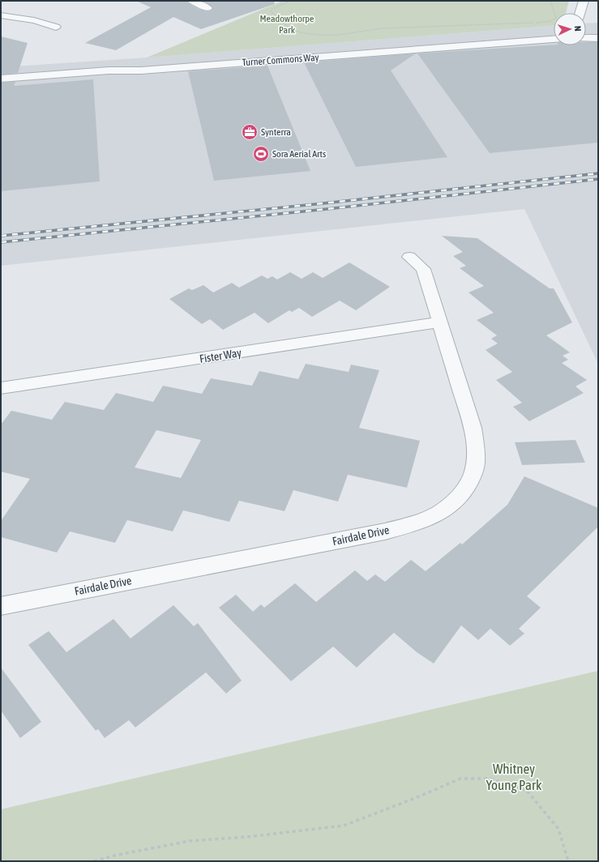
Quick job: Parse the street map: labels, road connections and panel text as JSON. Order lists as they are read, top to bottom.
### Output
{
  "streets": {
    "street": ["Turner Commons Way", "Fister Way", "Fairdale Drive"]
  },
  "crossings": [
    ["Fister Way", "Fairdale Drive"]
  ],
  "parks": ["Meadowthorpe Park", "Whitney Young Park"],
  "places": {
    "office": ["Synterra"],
    "sports": ["Sora Aerial Arts"]
  },
  "north": "right"
}
